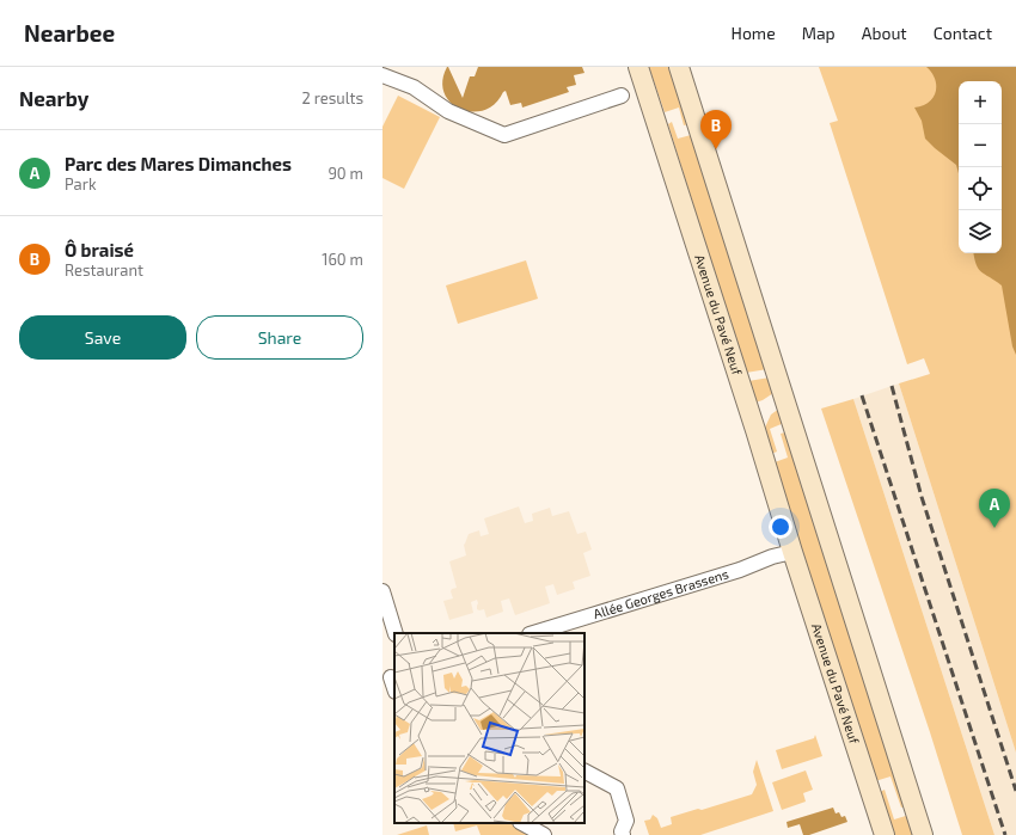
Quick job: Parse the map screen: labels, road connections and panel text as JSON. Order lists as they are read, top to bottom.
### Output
{
  "streets": {
    "main road": ["Avenue du Pavé Neuf"],
    "street": ["Allée Georges Brassens"]
  },
  "crossings": [
    ["Avenue du Pavé Neuf", "Allée Georges Brassens"]
  ],
  "page": {
    "header": "Nearbee",
    "nav": [
      "Home",
      "Map",
      "About",
      "Contact"
    ],
    "heading": ["Nearby", "2 results"],
    "map_buttons": ["+", "−"],
    "pins": ["B", "A"],
    "list": [
      {
        "mark": "A",
        "name": "Parc des Mares Dimanches",
        "note": "Park",
        "value": "90 m"
      },
      {
        "mark": "B",
        "name": "Ô braisé",
        "note": "Restaurant",
        "value": "160 m"
      }
    ],
    "buttons": ["Save", "Share"]
  }
}
